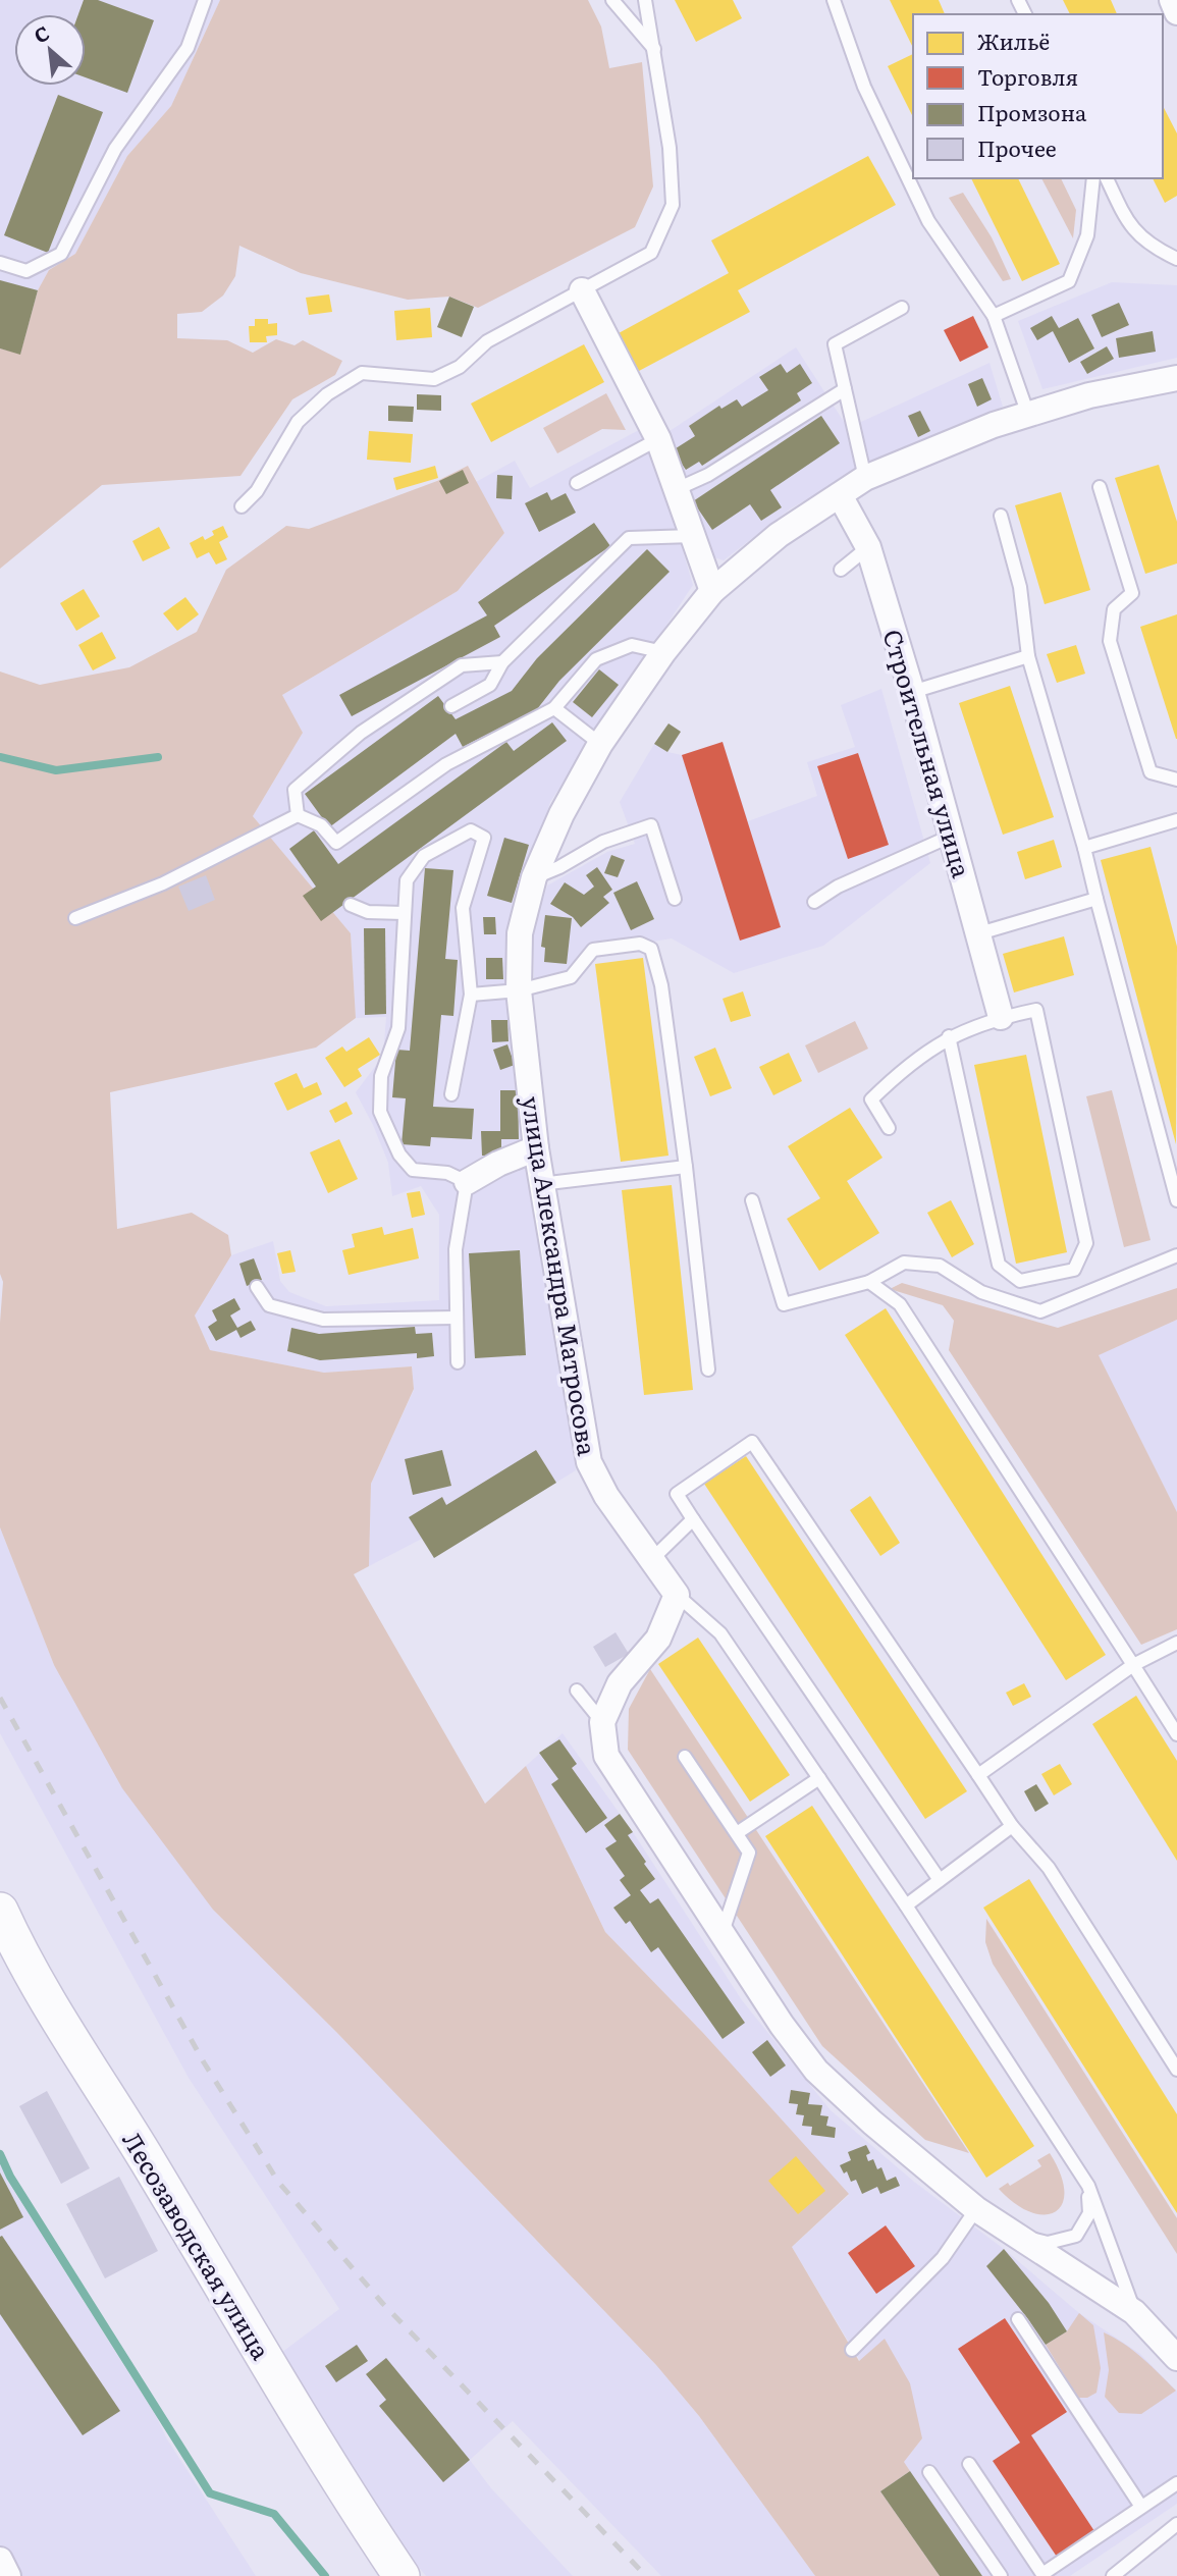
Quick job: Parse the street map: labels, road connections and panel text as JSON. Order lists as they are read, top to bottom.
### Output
{
  "streets": {
    "main road": ["Лесозаводская улица"],
    "street": ["Строительная улица", "улица Александра Матросова"]
  },
  "crossings": [
    ["Строительная улица", "улица Александра Матросова"]
  ],
  "legend": [
    "Жильё",
    "Торговля",
    "Промзона",
    "Прочее"
  ],
  "north": "top left"
}
